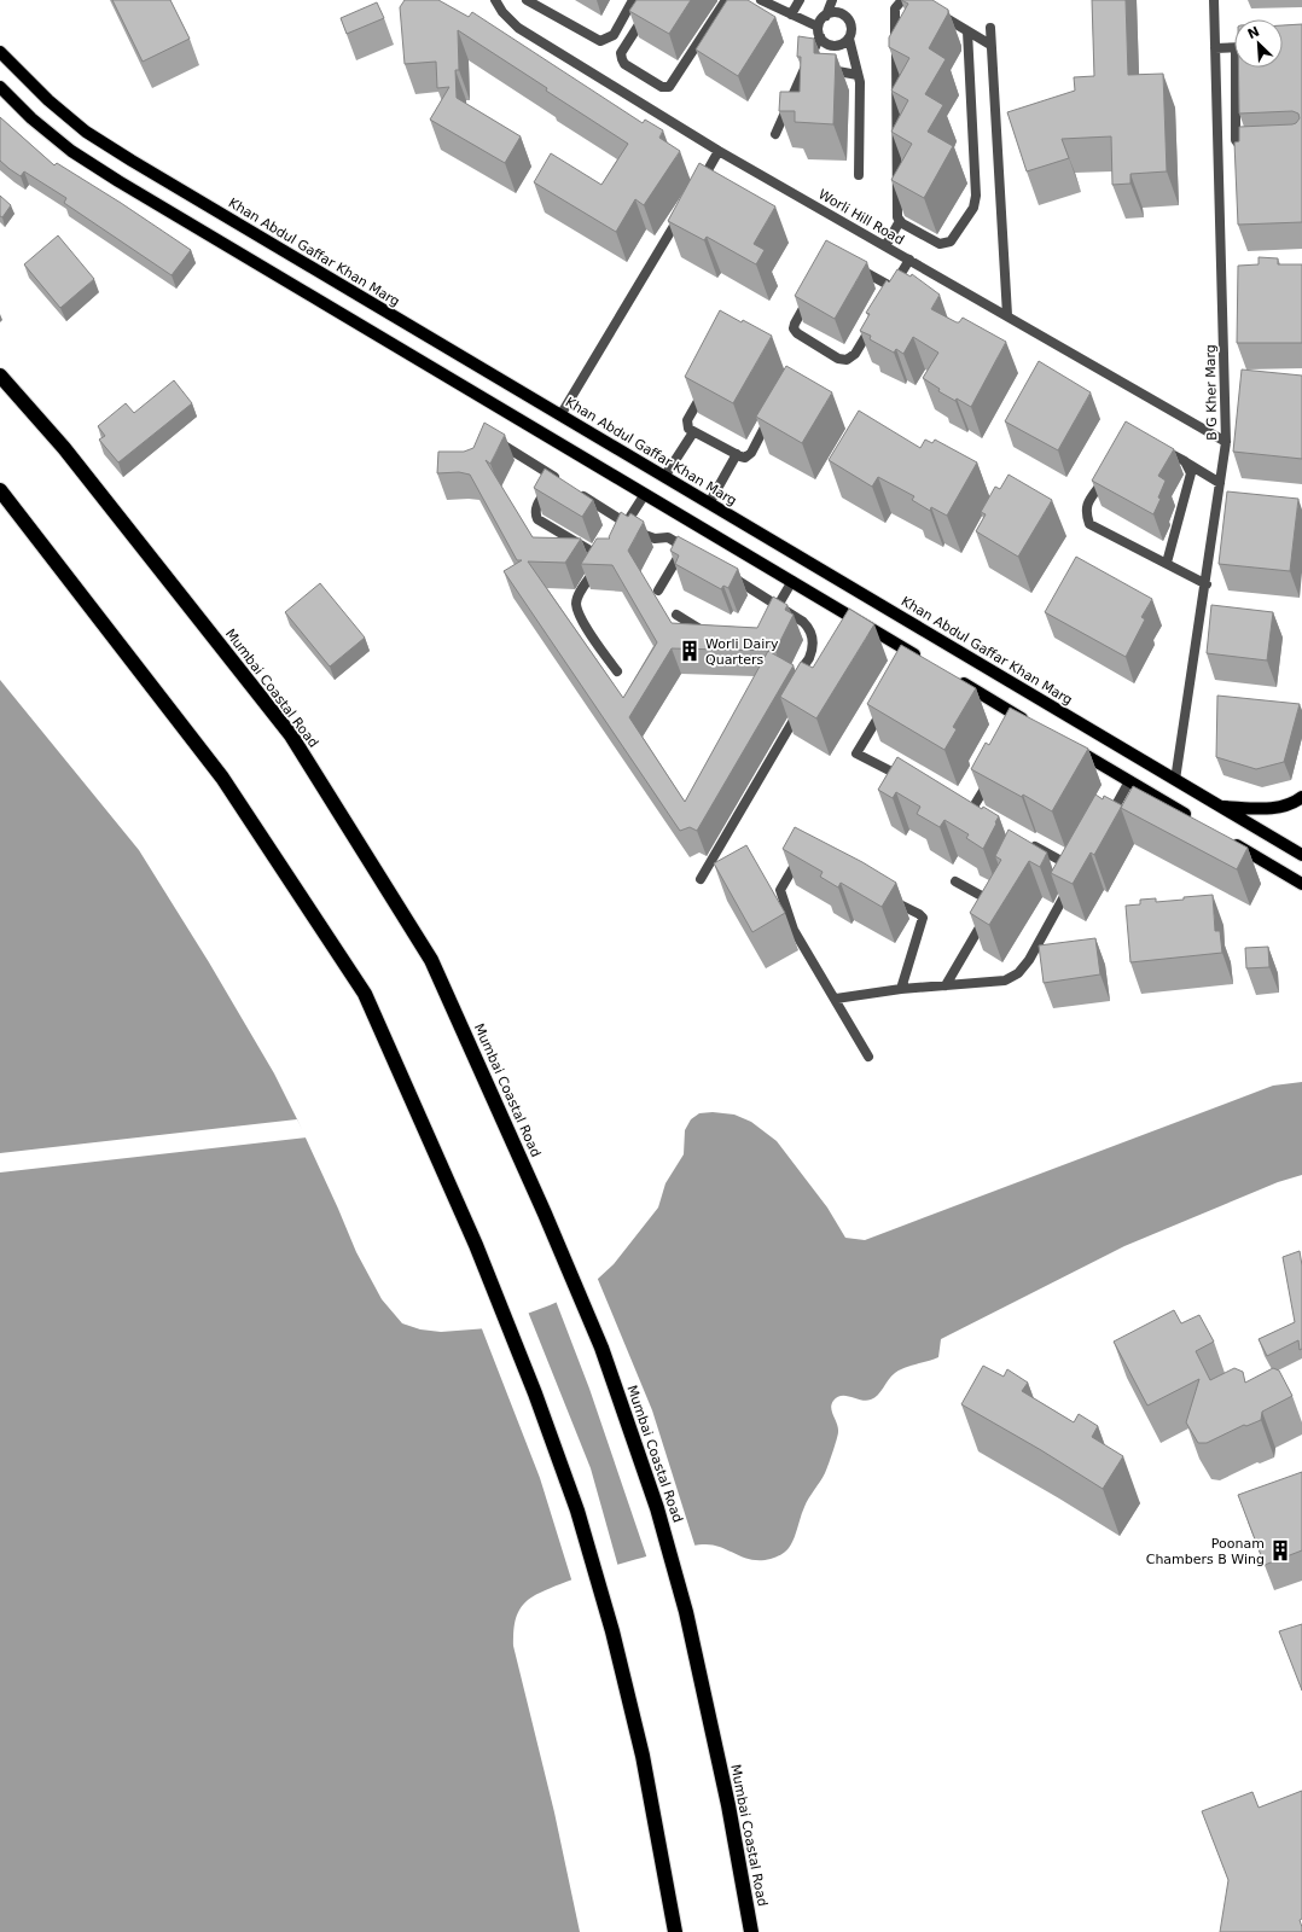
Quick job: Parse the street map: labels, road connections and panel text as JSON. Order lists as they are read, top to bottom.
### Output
{
  "streets": {
    "highway": ["Mumbai Coastal Road"],
    "main road": ["Khan Abdul Gaffar Khan Marg"],
    "street": ["Worli Hill Road", "B G Kher Marg"]
  },
  "crossings": [
    ["Worli Hill Road", "B G Kher Marg"],
    ["Khan Abdul Gaffar Khan Marg", "B G Kher Marg"]
  ],
  "places": {
    "building": ["Worli Dairy Quarters", "Poonam Chambers B Wing"]
  },
  "north": "top left"
}
